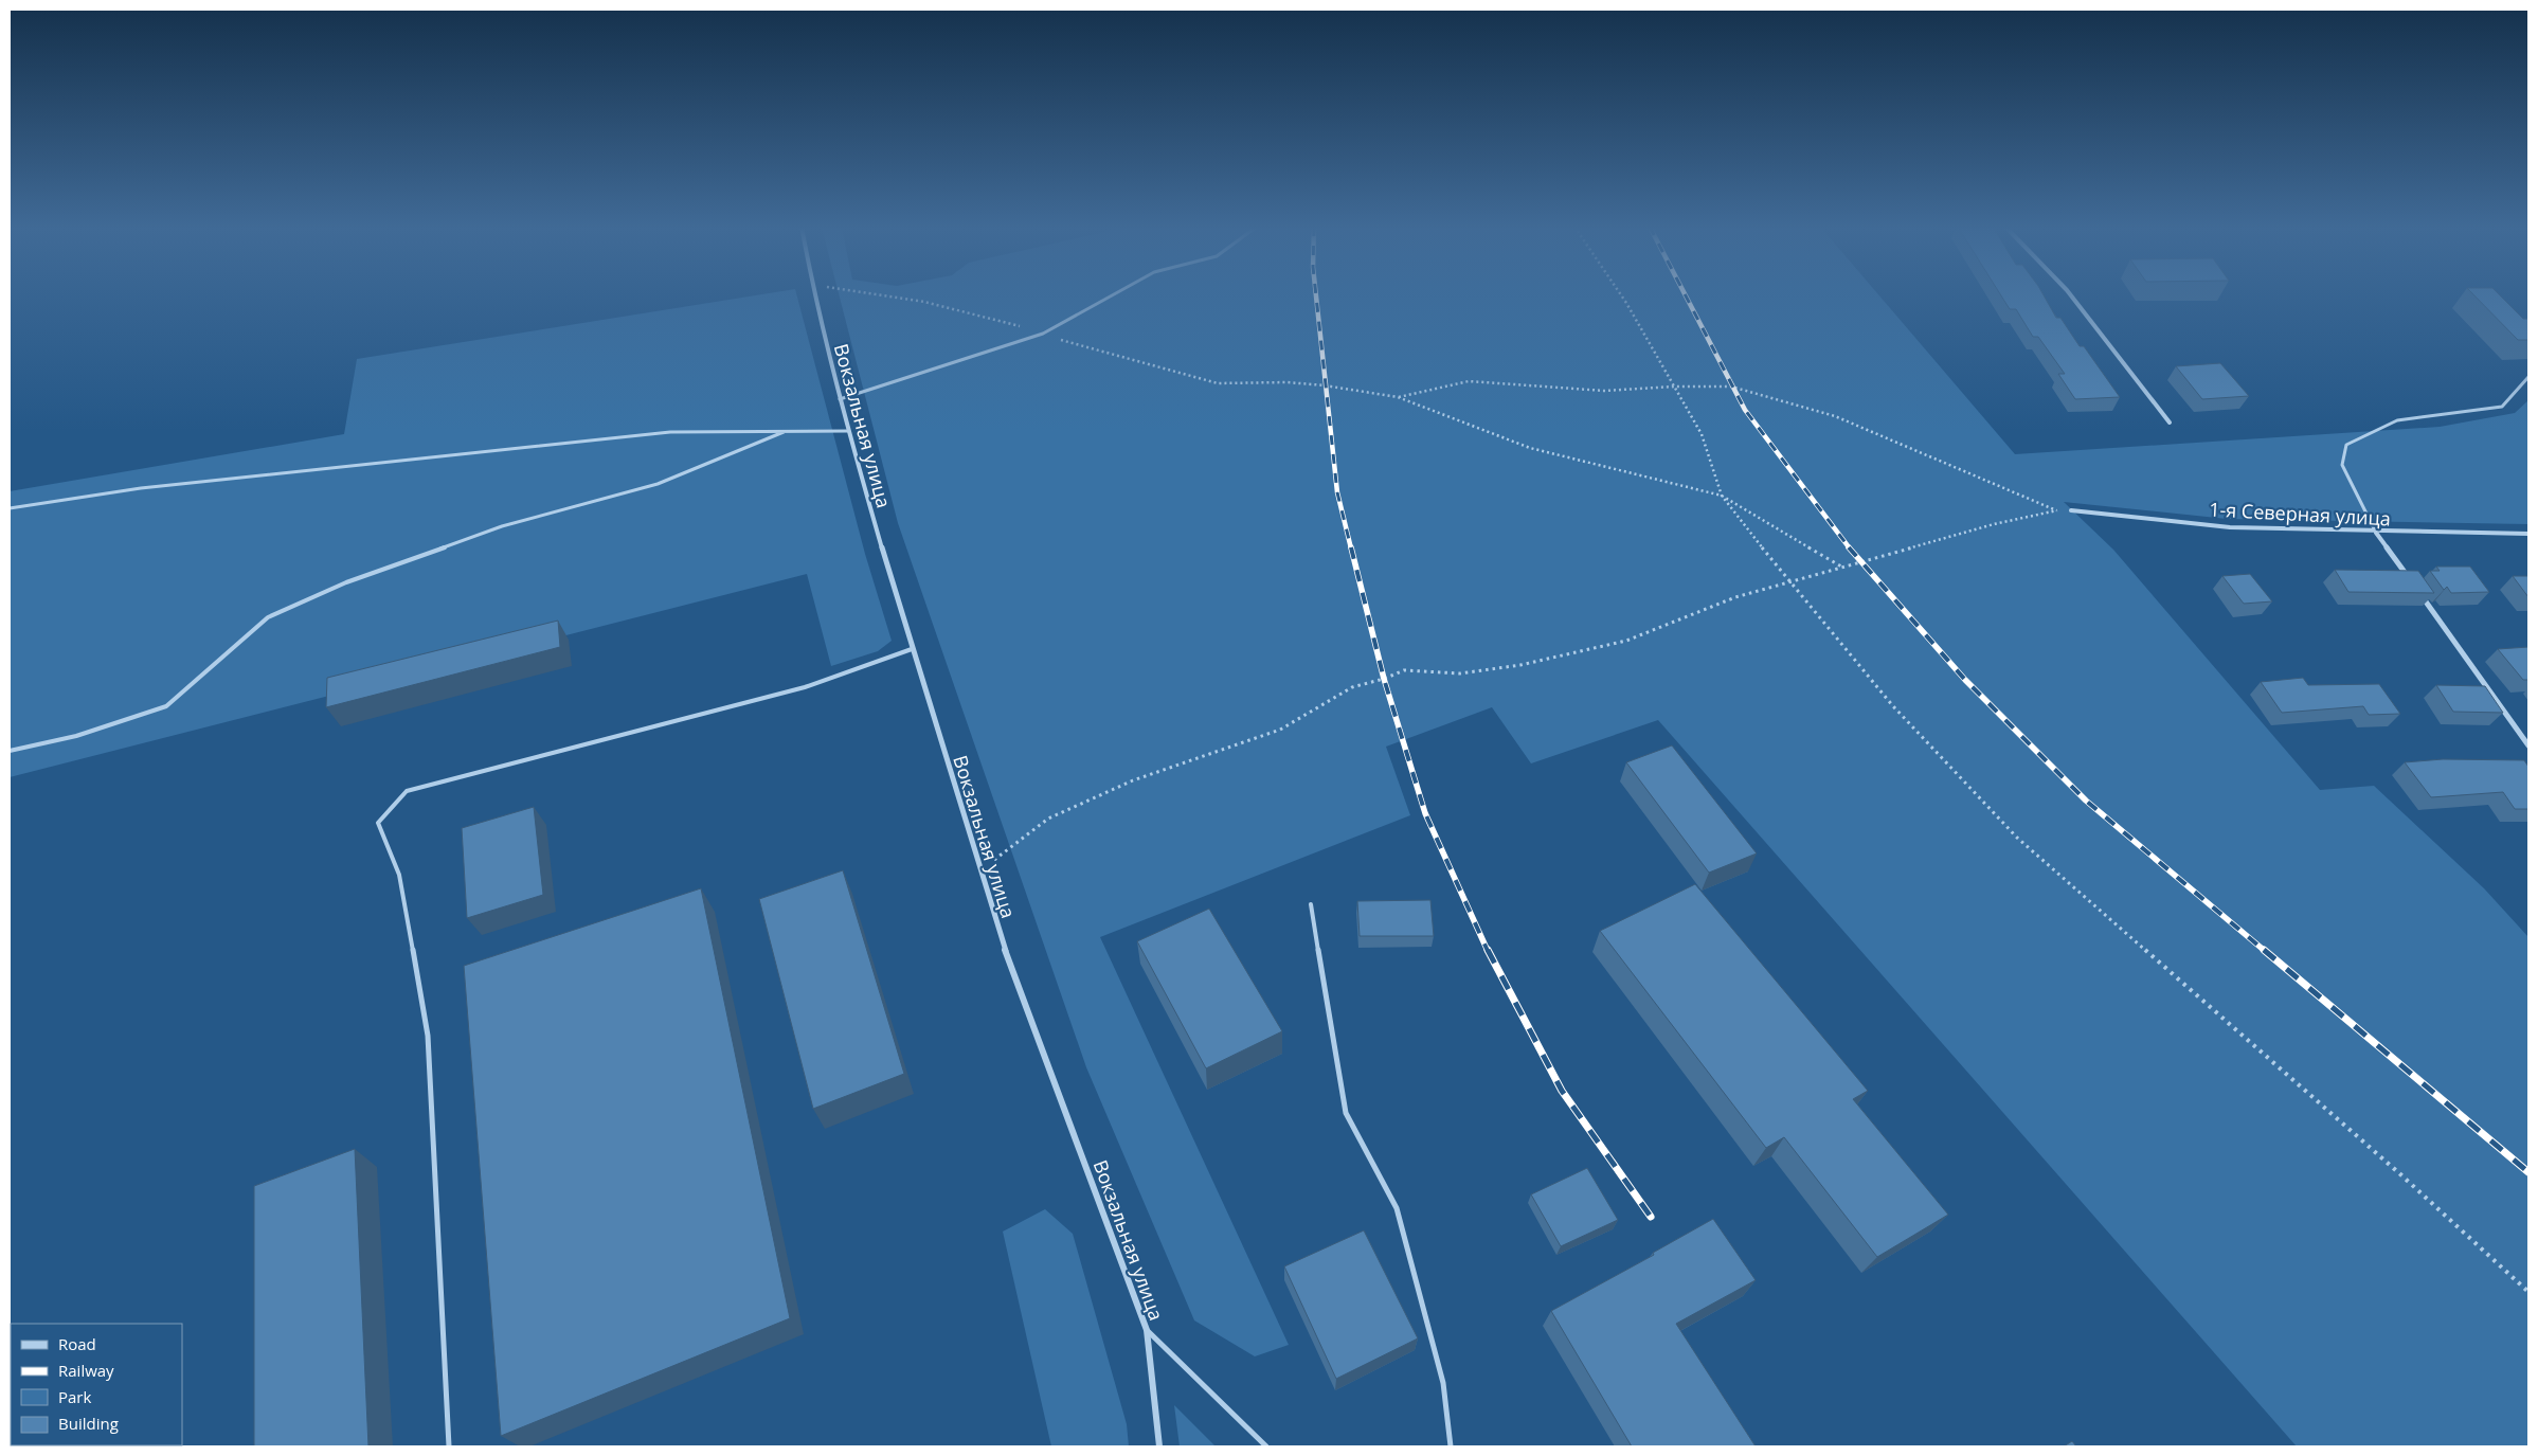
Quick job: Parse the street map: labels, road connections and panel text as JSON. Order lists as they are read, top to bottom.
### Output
{
  "streets": {
    "street": ["Вокзальная улица", "1-я Северная улица"]
  },
  "legend": [
    "Road",
    "Railway",
    "Park",
    "Building"
  ]
}
